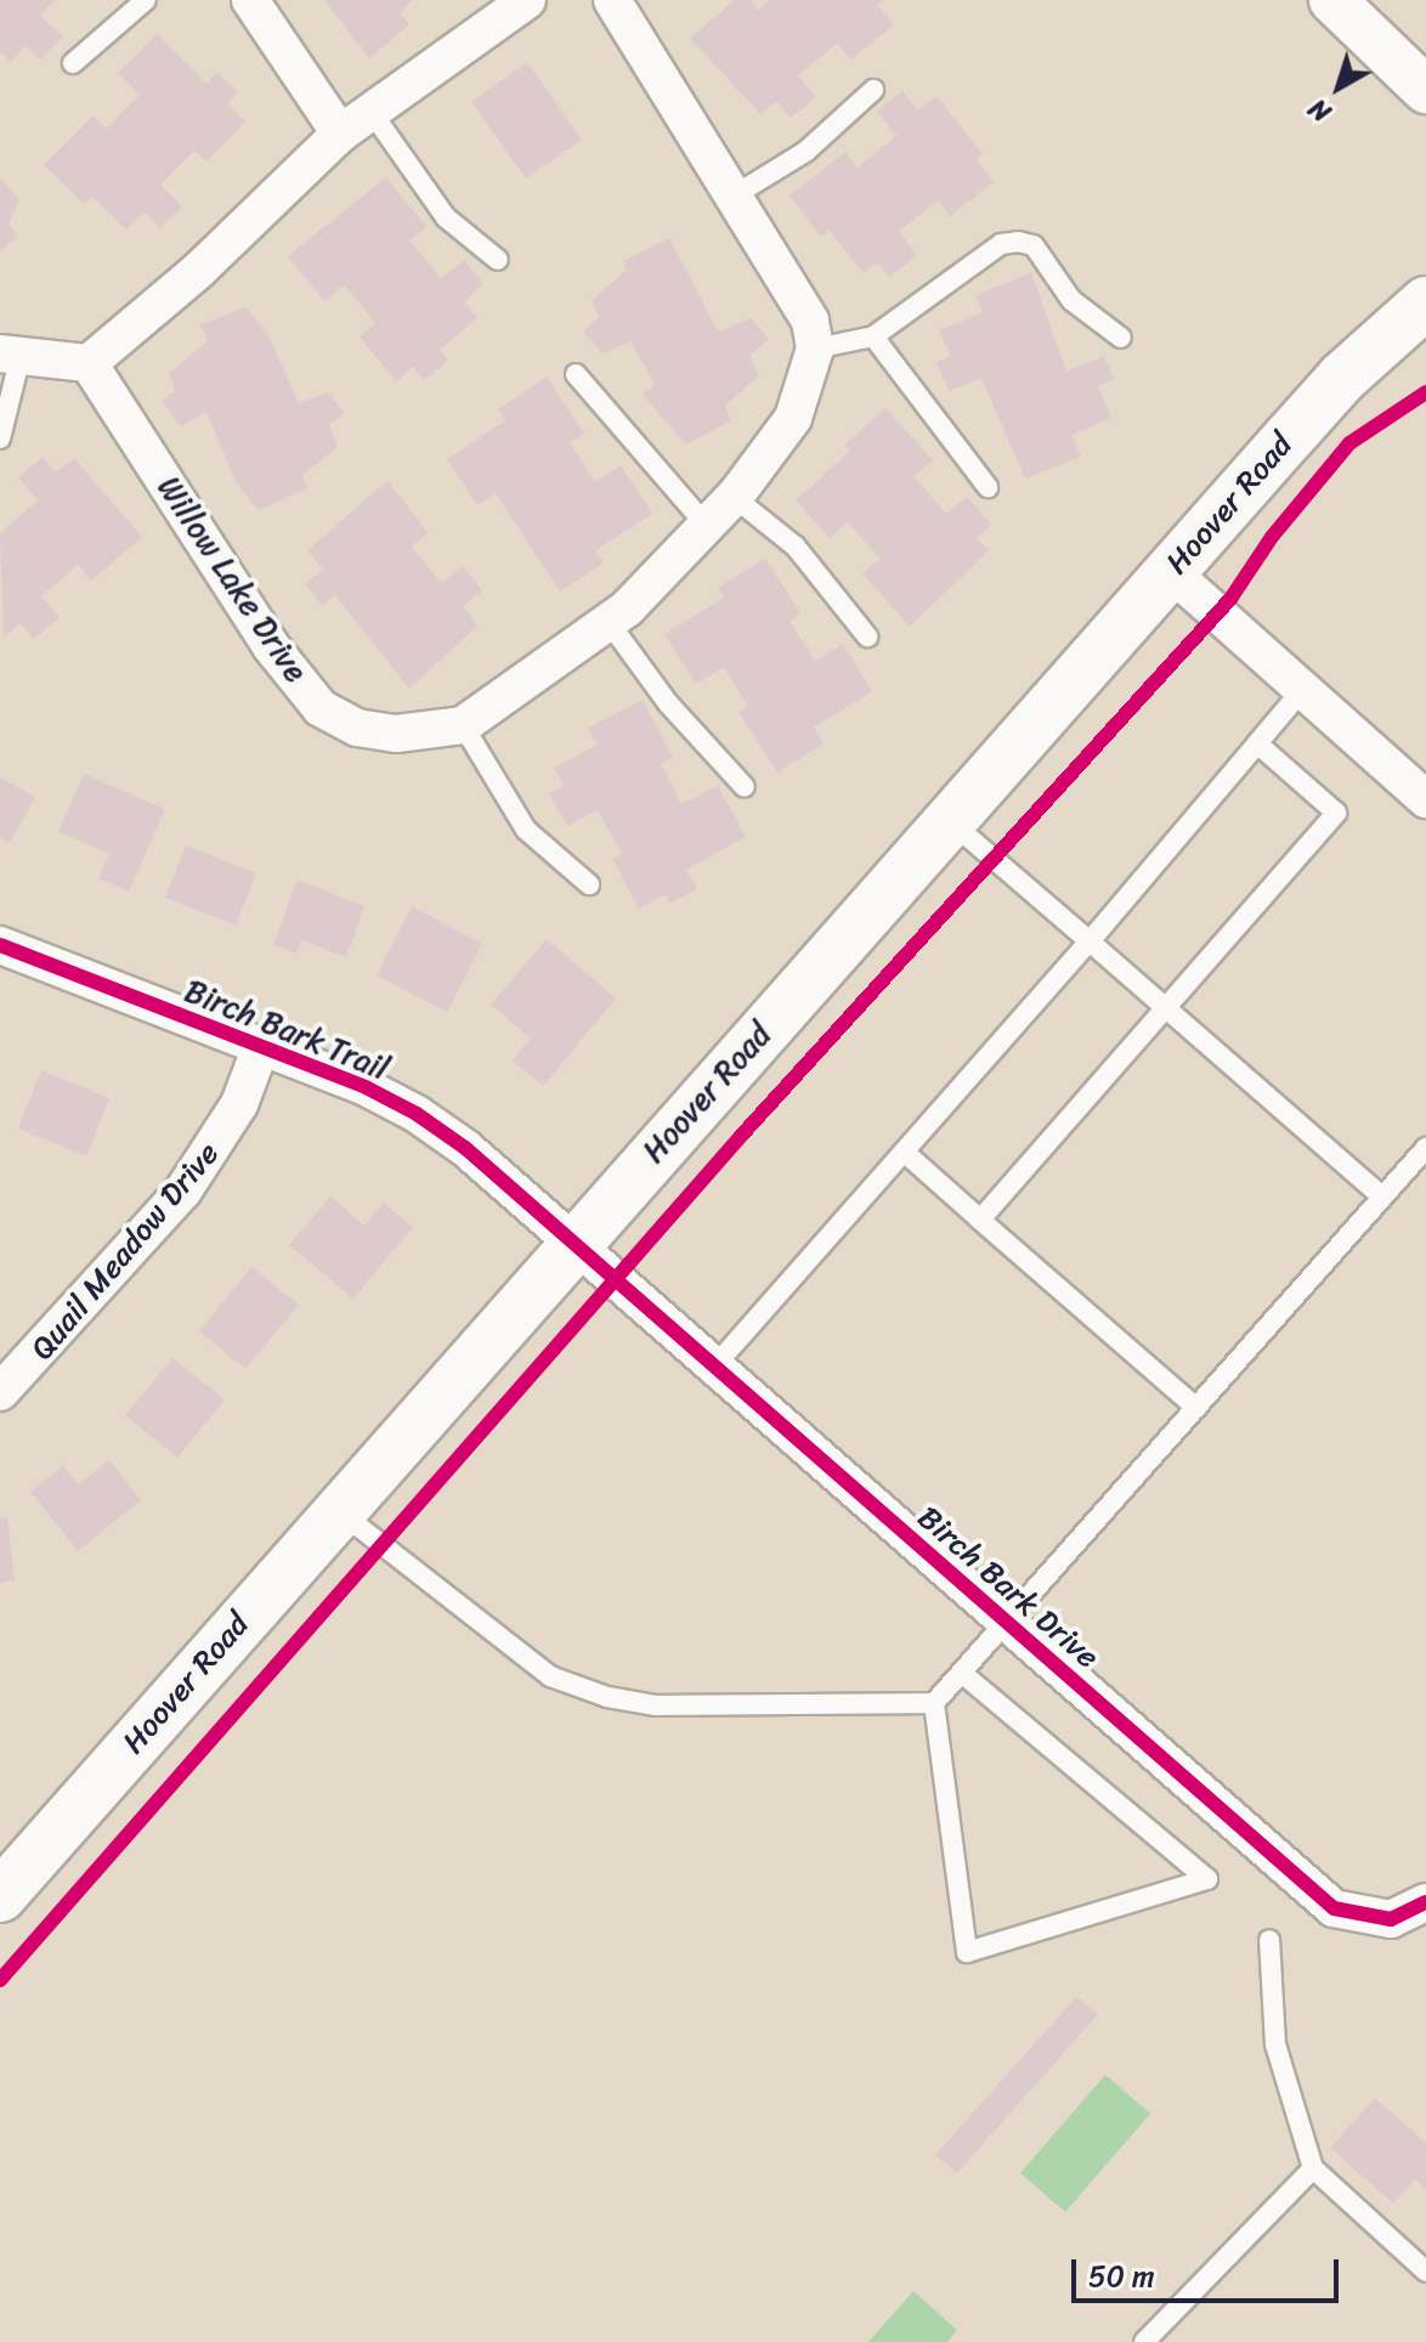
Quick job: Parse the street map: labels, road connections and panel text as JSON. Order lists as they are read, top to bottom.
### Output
{
  "streets": {
    "main road": ["Hoover Road"],
    "street": [
      "Willow Lake Drive",
      "Birch Bark Trail",
      "Quail Meadow Drive",
      "Birch Bark Drive"
    ]
  },
  "crossings": [
    ["Hoover Road", "Birch Bark Trail"],
    ["Hoover Road", "Birch Bark Drive"],
    ["Birch Bark Trail", "Quail Meadow Drive"],
    ["Birch Bark Trail", "Birch Bark Drive"]
  ],
  "scale_bar": "50 m",
  "north": "bottom left"
}
